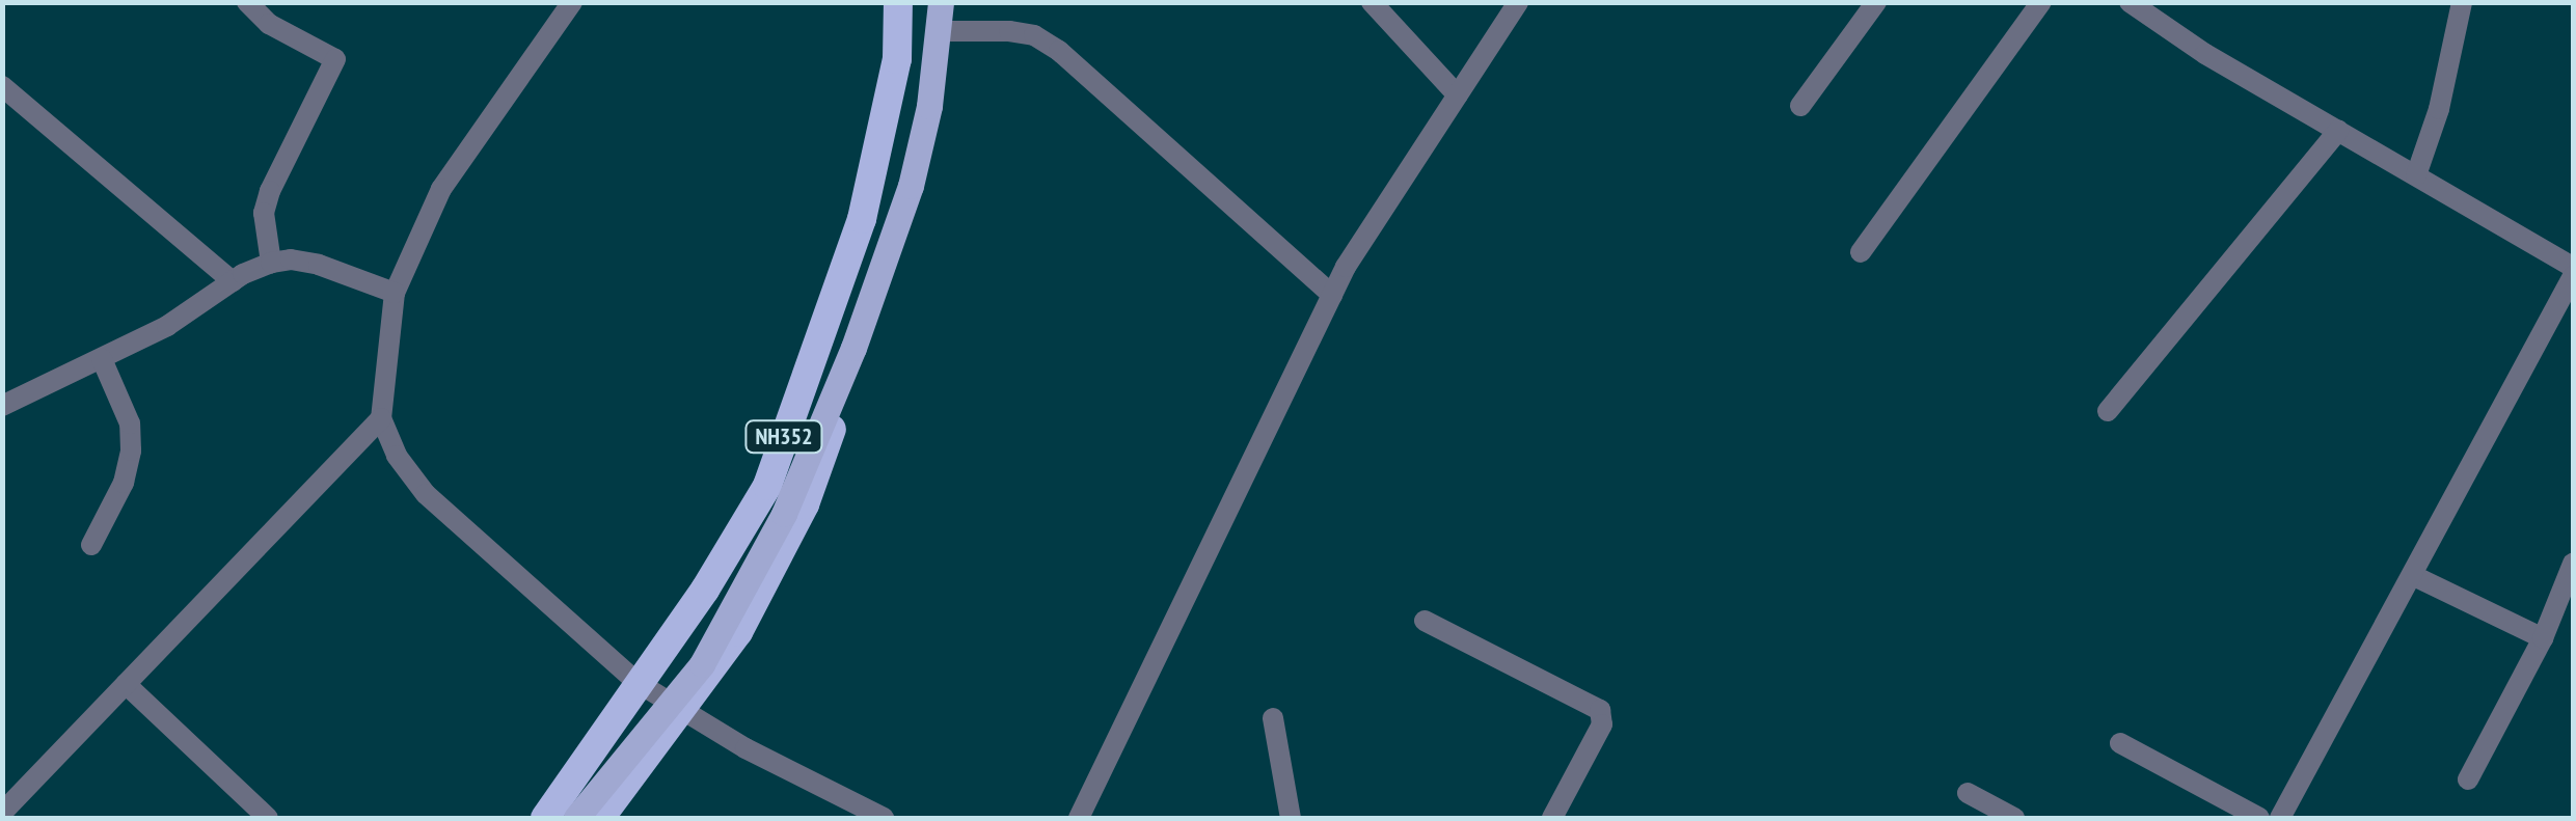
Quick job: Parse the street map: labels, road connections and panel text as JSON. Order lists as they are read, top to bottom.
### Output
{
  "streets": {
    "highway": ["NH352"]
  }
}
